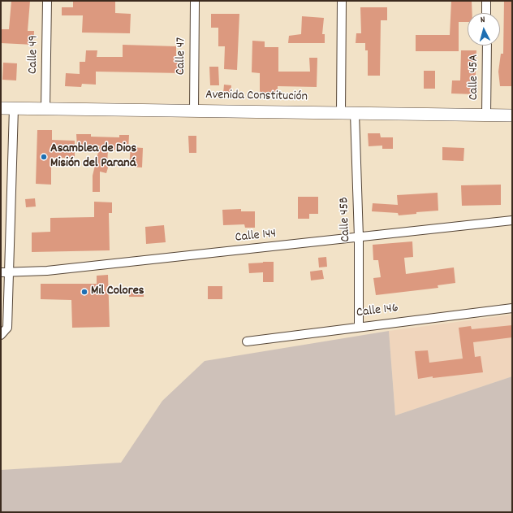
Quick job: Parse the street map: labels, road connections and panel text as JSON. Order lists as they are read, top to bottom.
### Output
{
  "streets": {
    "main road": ["Avenida Constitución"],
    "street": [
      "Calle 49",
      "Calle 47",
      "Calle 45A",
      "Calle 45B",
      "Calle 144",
      "Calle 146"
    ]
  },
  "crossings": [
    ["Calle 49", "Avenida Constitución"],
    ["Calle 47", "Avenida Constitución"],
    ["Calle 45A", "Avenida Constitución"],
    ["Avenida Constitución", "Calle 45B"],
    ["Calle 45B", "Calle 144"],
    ["Calle 45B", "Calle 146"]
  ],
  "places": ["Asamblea de Dios Misión del Paraná", "Mil Colores"],
  "north": "top"
}
